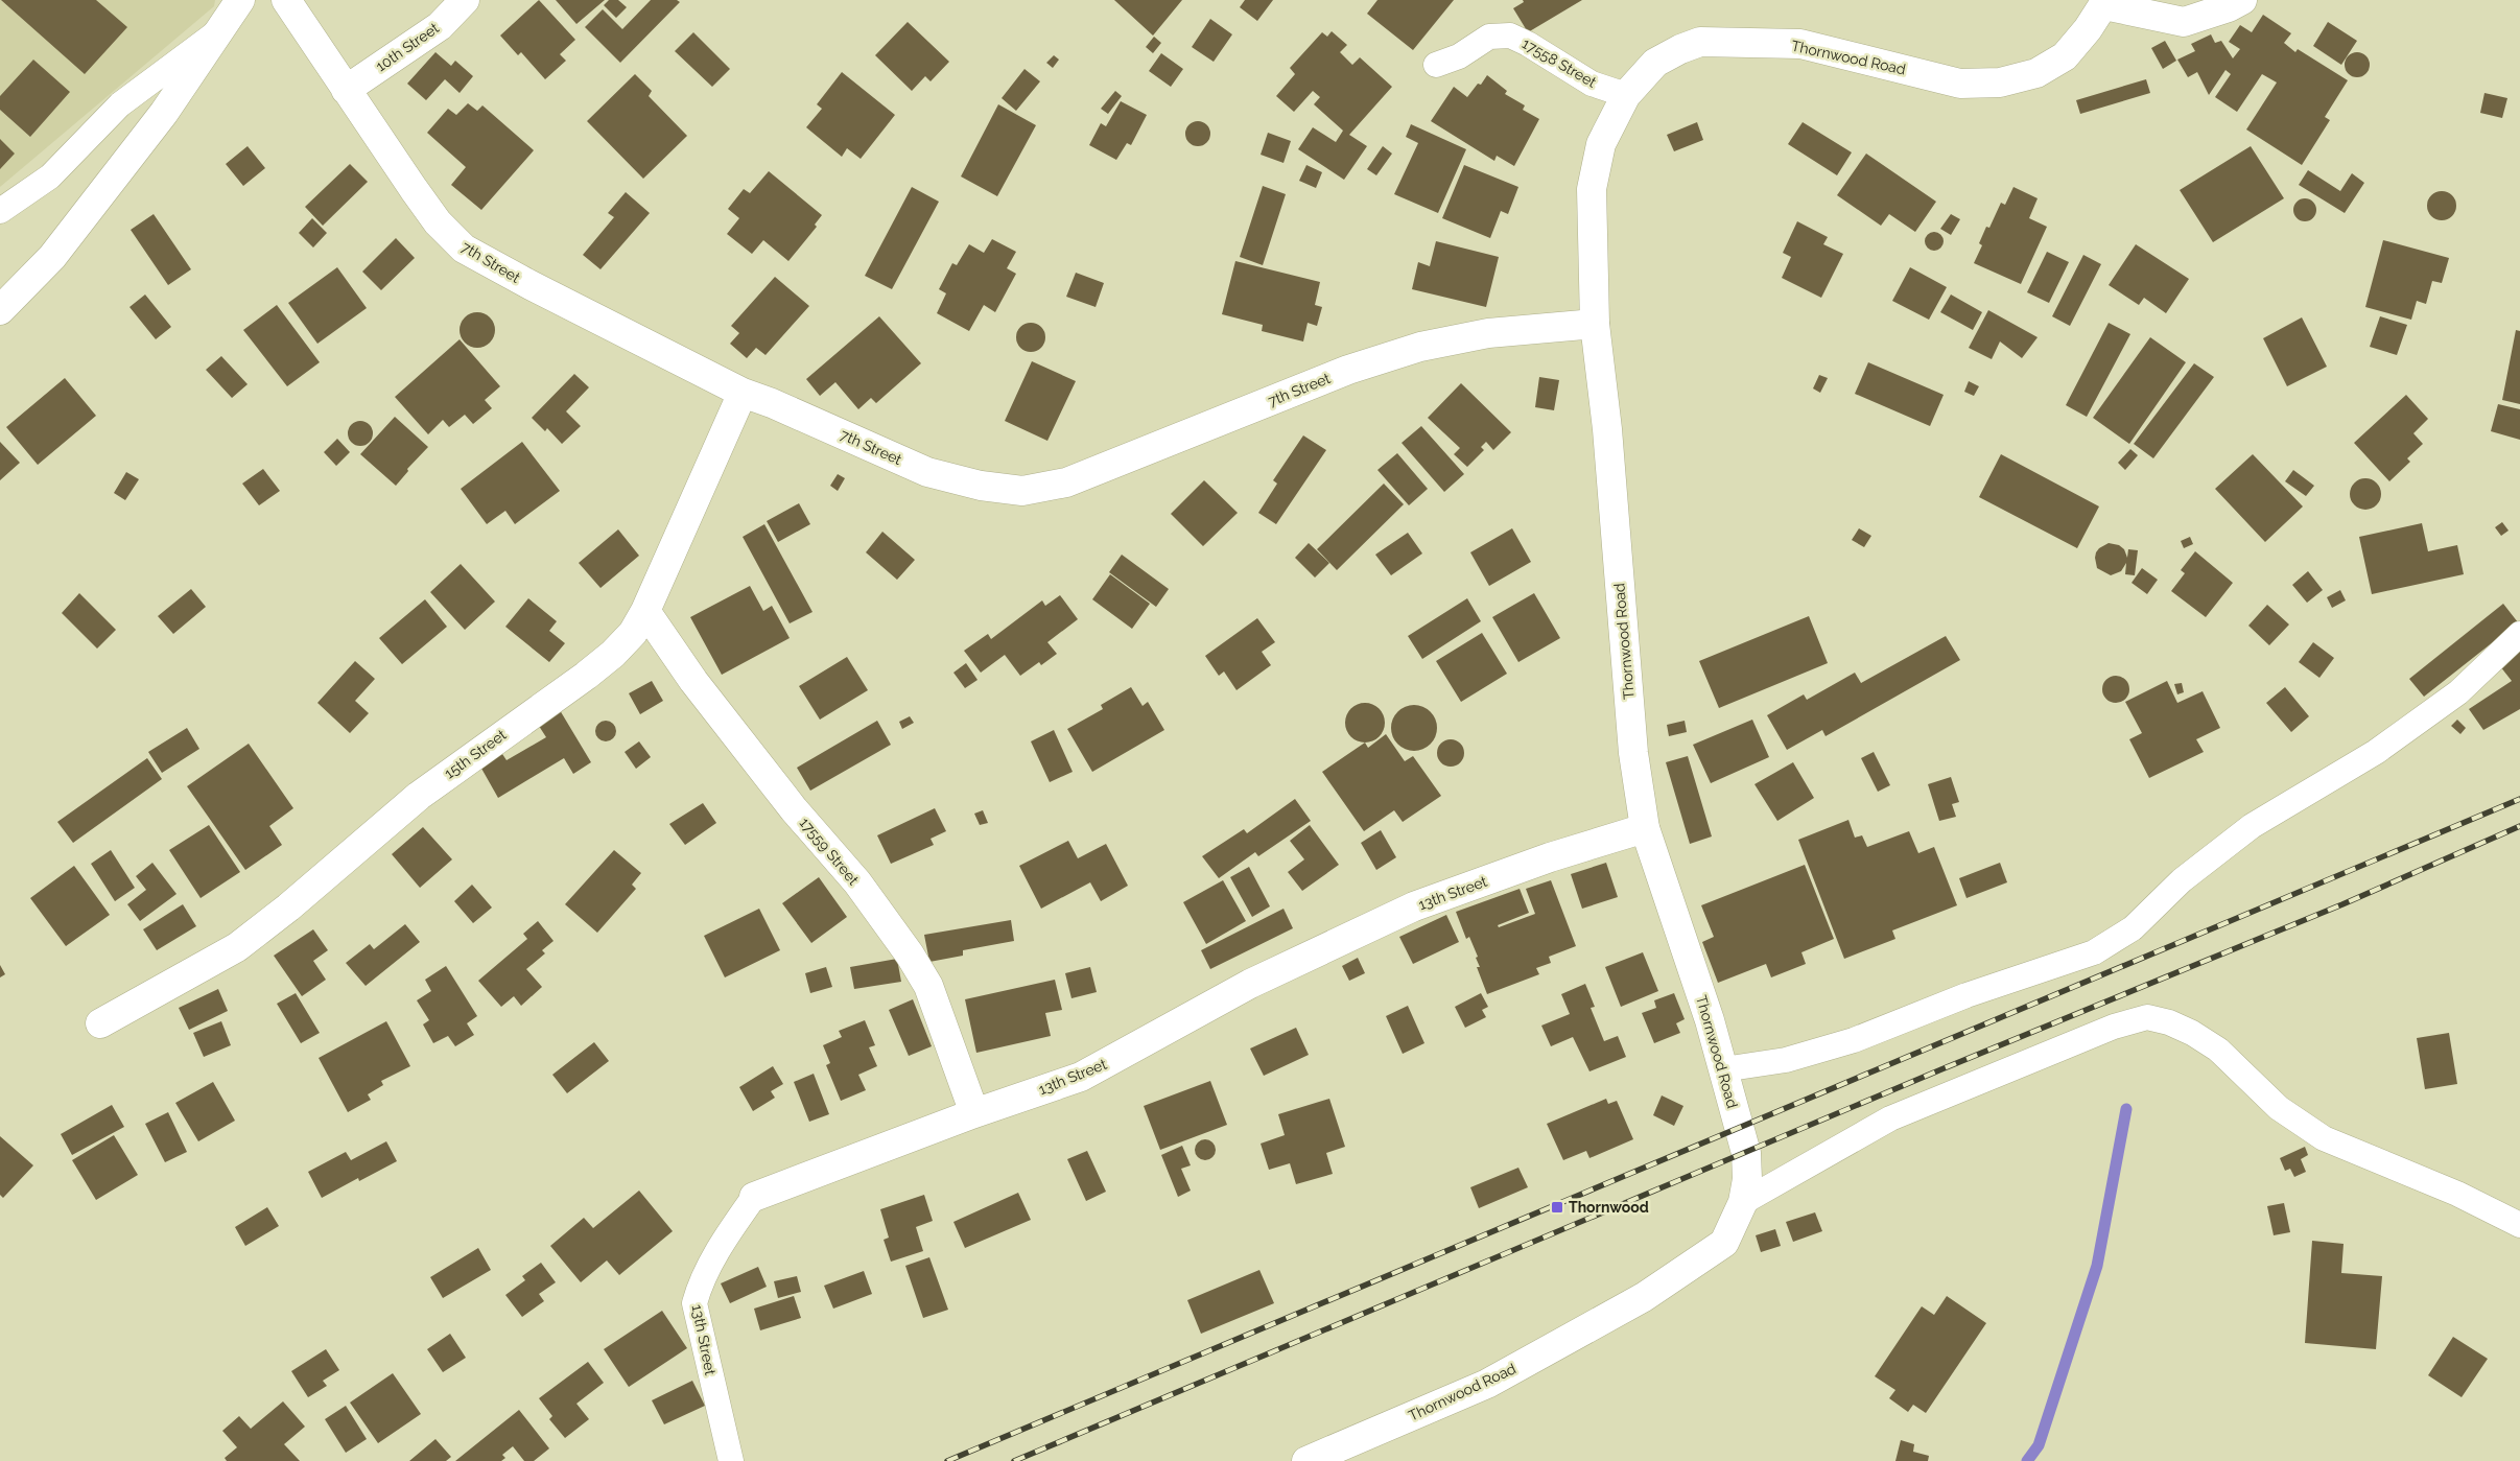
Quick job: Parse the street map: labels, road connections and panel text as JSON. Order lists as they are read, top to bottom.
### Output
{
  "streets": {
    "street": [
      "10th Street",
      "Thornwood Road",
      "7th Street",
      "15th Street",
      "17559 Street",
      "13th Street"
    ],
    "lane": ["17558 Street"]
  },
  "crossings": [
    ["10th Street", "7th Street"],
    ["Thornwood Road", "17558 Street"],
    ["Thornwood Road", "7th Street"],
    ["Thornwood Road", "13th Street"],
    ["7th Street", "15th Street"],
    ["15th Street", "17559 Street"],
    ["17559 Street", "13th Street"]
  ],
  "places": {
    "transit": ["Thornwood"]
  }
}
